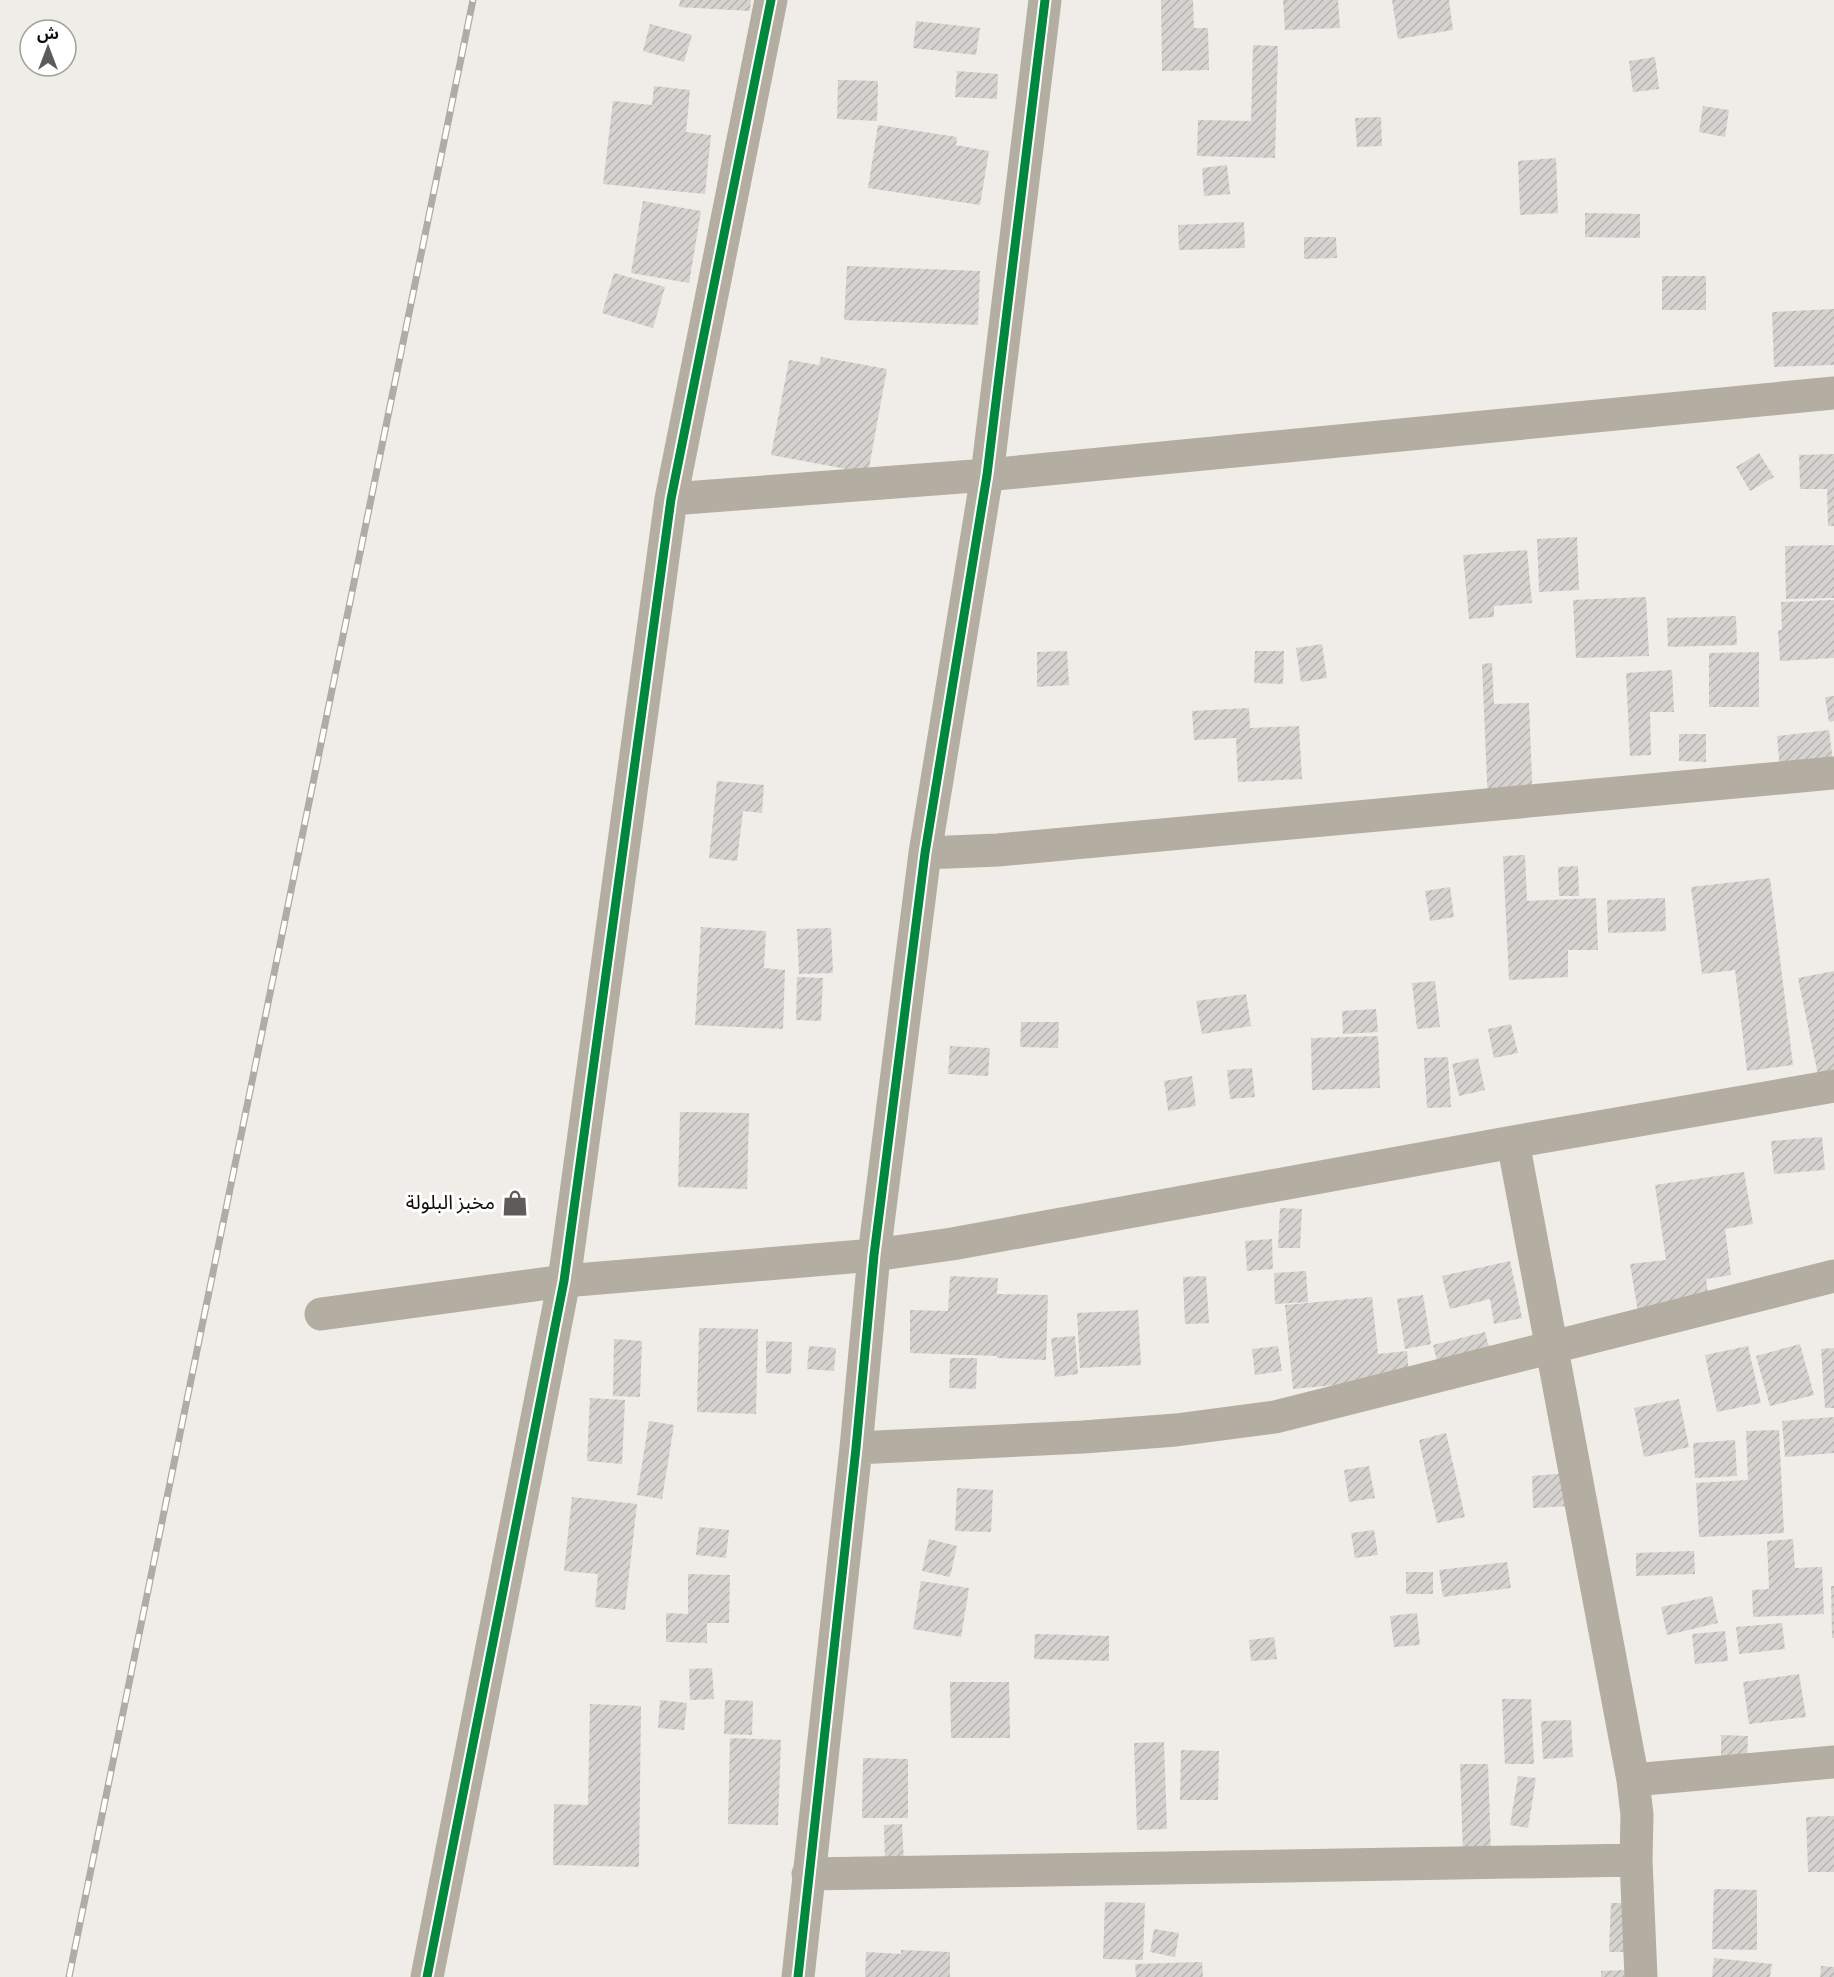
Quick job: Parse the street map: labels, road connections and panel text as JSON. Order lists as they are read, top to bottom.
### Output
{
  "places": {
    "shop": ["مخبز البلولة"]
  },
  "north": "top"
}
